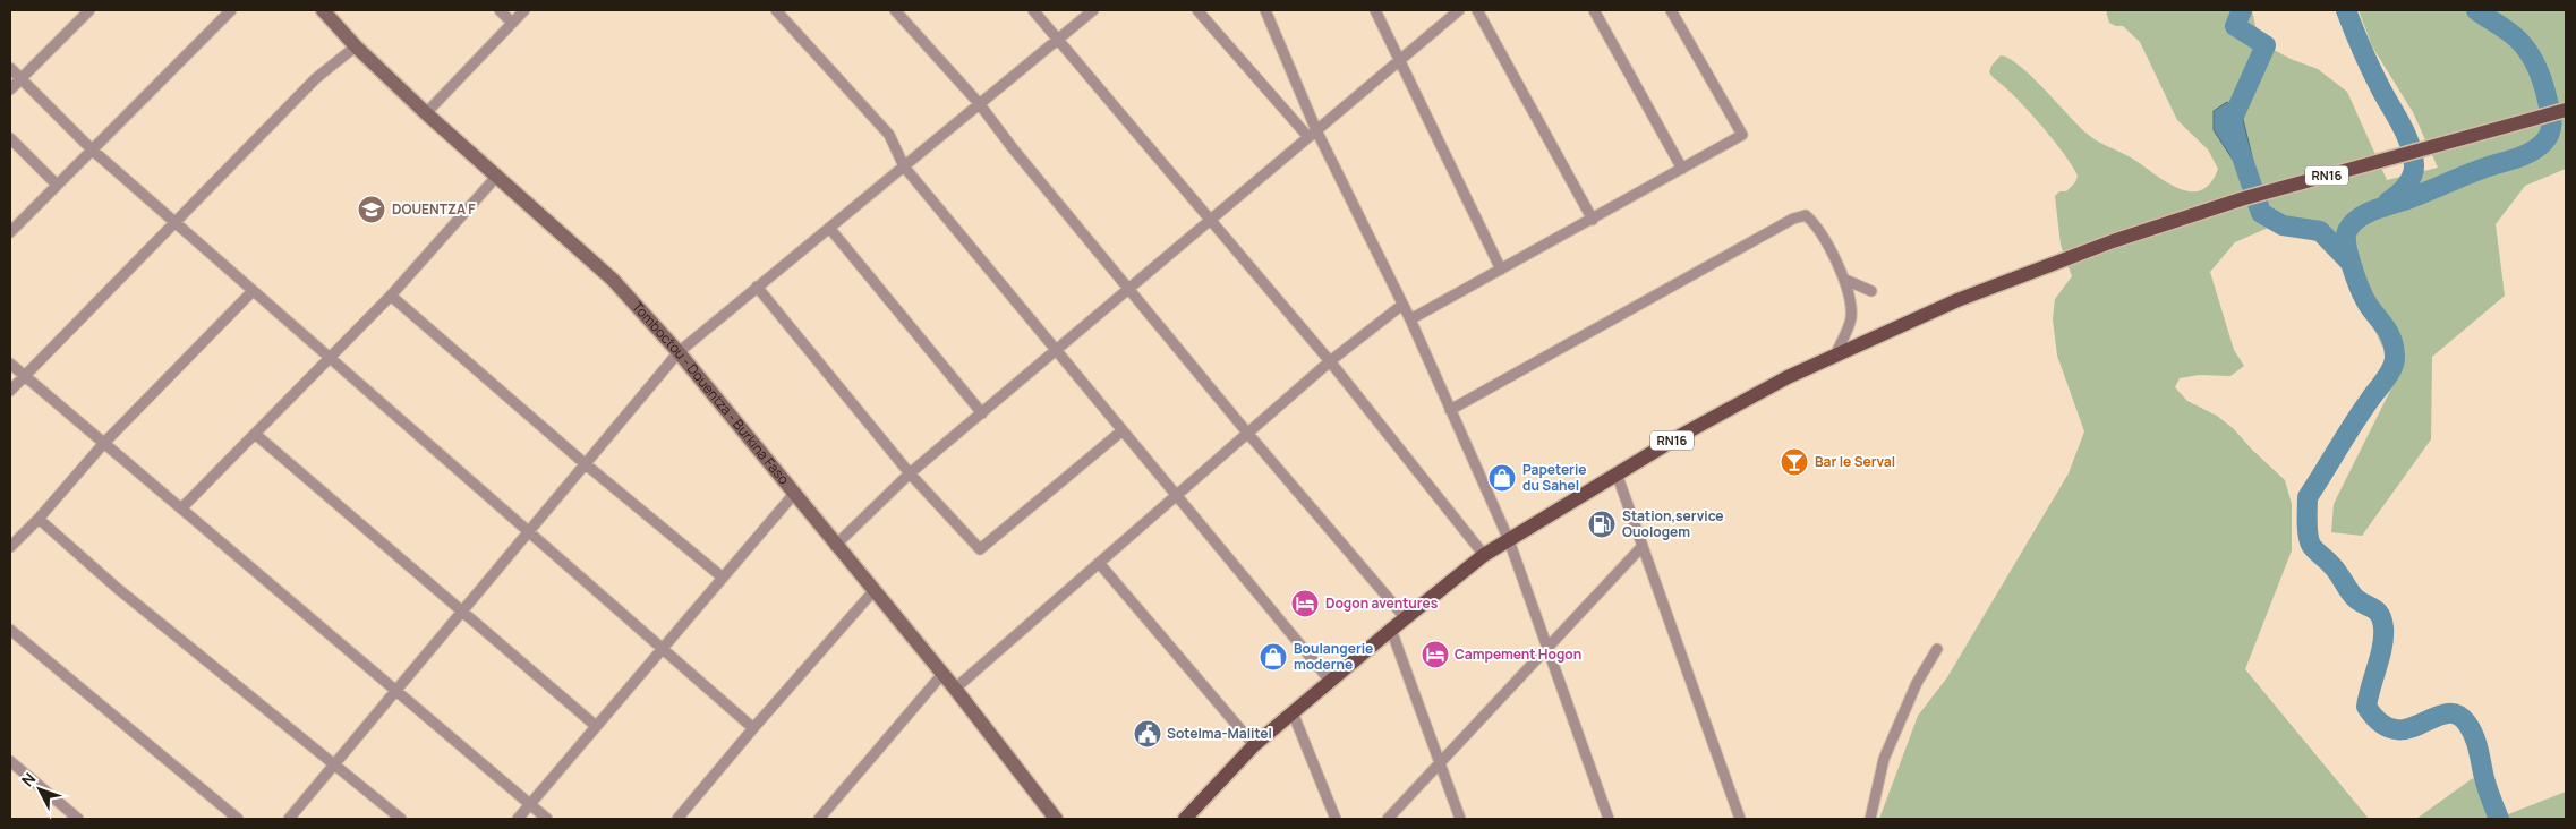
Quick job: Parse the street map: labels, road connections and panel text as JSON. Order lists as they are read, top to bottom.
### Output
{
  "streets": {
    "main road": ["RN16", "Tomboctou - Douentza - Burkina Faso"]
  },
  "places": {
    "school or university": ["DOUENTZA F"],
    "bar": ["Bar le Serval"],
    "shop": ["Papeterie du Sahel", "Boulangerie moderne"],
    "fuel station": ["Station,service Ouologem"],
    "hotel": ["Dogon aventures", "Campement Hogon"],
    "public building": ["Sotelma-Malitel"]
  },
  "north": "top left"
}
